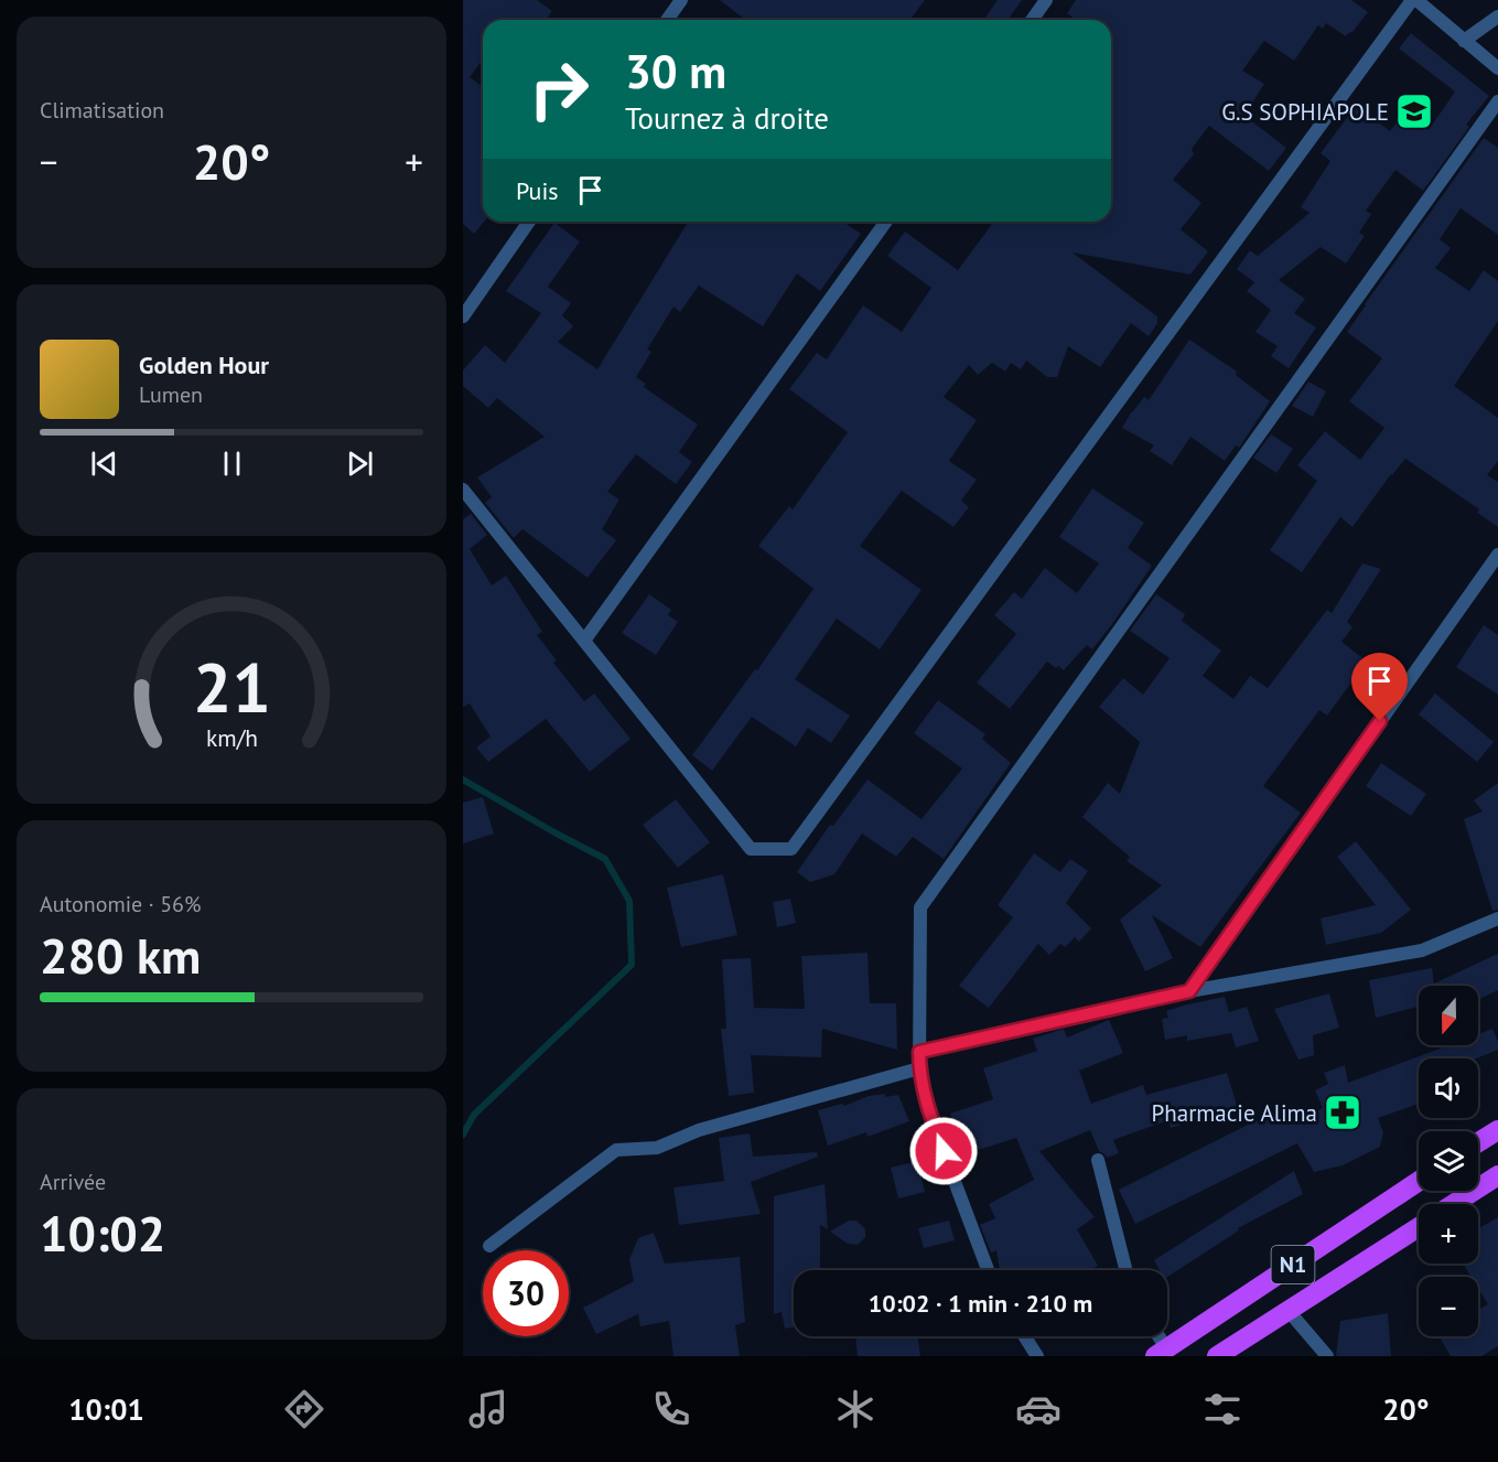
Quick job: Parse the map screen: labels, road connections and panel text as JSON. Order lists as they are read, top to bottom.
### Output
{
  "streets": {
    "highway": ["N1"]
  },
  "places": {
    "school or university": ["G.S SOPHIAPOLE"],
    "pharmacy": ["Pharmacie Alima"]
  },
  "north": "bottom",
  "page": {
    "tile": [
      "Climatisation",
      ["Autonomie · 56%", "280 km"],
      ["Arrivée", "10:02"]
    ],
    "turn": ["30 m", "Tournez à droite"],
    "heat": ["−", "20°", "+"],
    "then": "Puis",
    "song": ["Golden Hour", "Lumen"],
    "map_buttons": ["+", "−"],
    "limit": "30",
    "trip": "10:02 · 1 min · 210 m",
    "tabs": ["10:01", "20°"],
    "gauge": ["21", "km/h"]
  }
}
